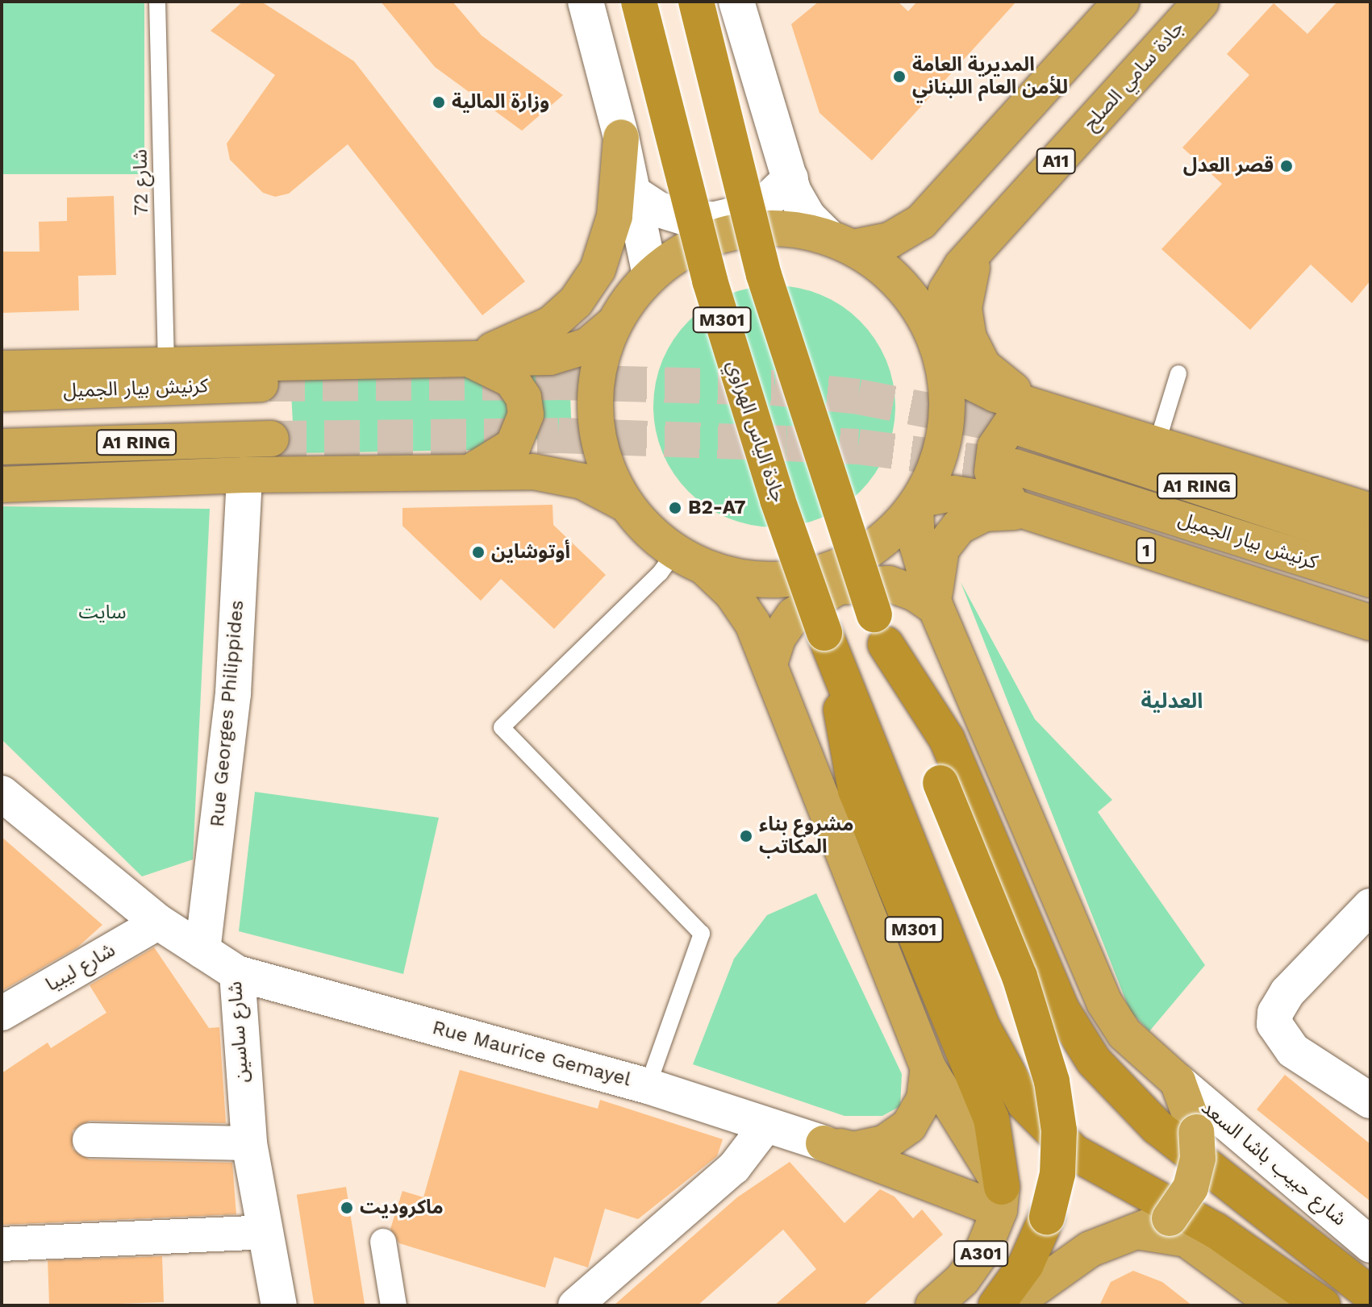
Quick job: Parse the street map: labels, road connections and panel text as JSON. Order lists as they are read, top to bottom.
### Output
{
  "streets": {
    "highway": [
      "جادة سامي الصلح",
      "A11",
      "M301",
      "كرنيش بيار الجميل",
      "جادة الياس الهراوي",
      "A1 RING",
      "1",
      "A301"
    ],
    "street": [
      "Rue Georges Philippides",
      "شارع ليبيا",
      "شارع ساسين",
      "Rue Maurice Gemayel",
      "شارع حبيب باشا السعد"
    ],
    "lane": ["شارع 72"]
  },
  "crossings": [
    ["M301", "جادة الياس الهراوي"],
    ["M301", "A301"],
    ["Rue Georges Philippides", "شارع ساسين"],
    ["شارع ليبيا", "شارع ساسين"],
    ["شارع ساسين", "Rue Maurice Gemayel"]
  ],
  "districts": ["العدلية"],
  "parks": ["سايت"],
  "places": [
    "المديرية العامة للأمن العام اللبناني",
    "وزارة المالية",
    "قصر العدل",
    "B2-A7",
    "أوتوشاين",
    "مشروع بناء المكاتب",
    "ماكروديت"
  ]
}
